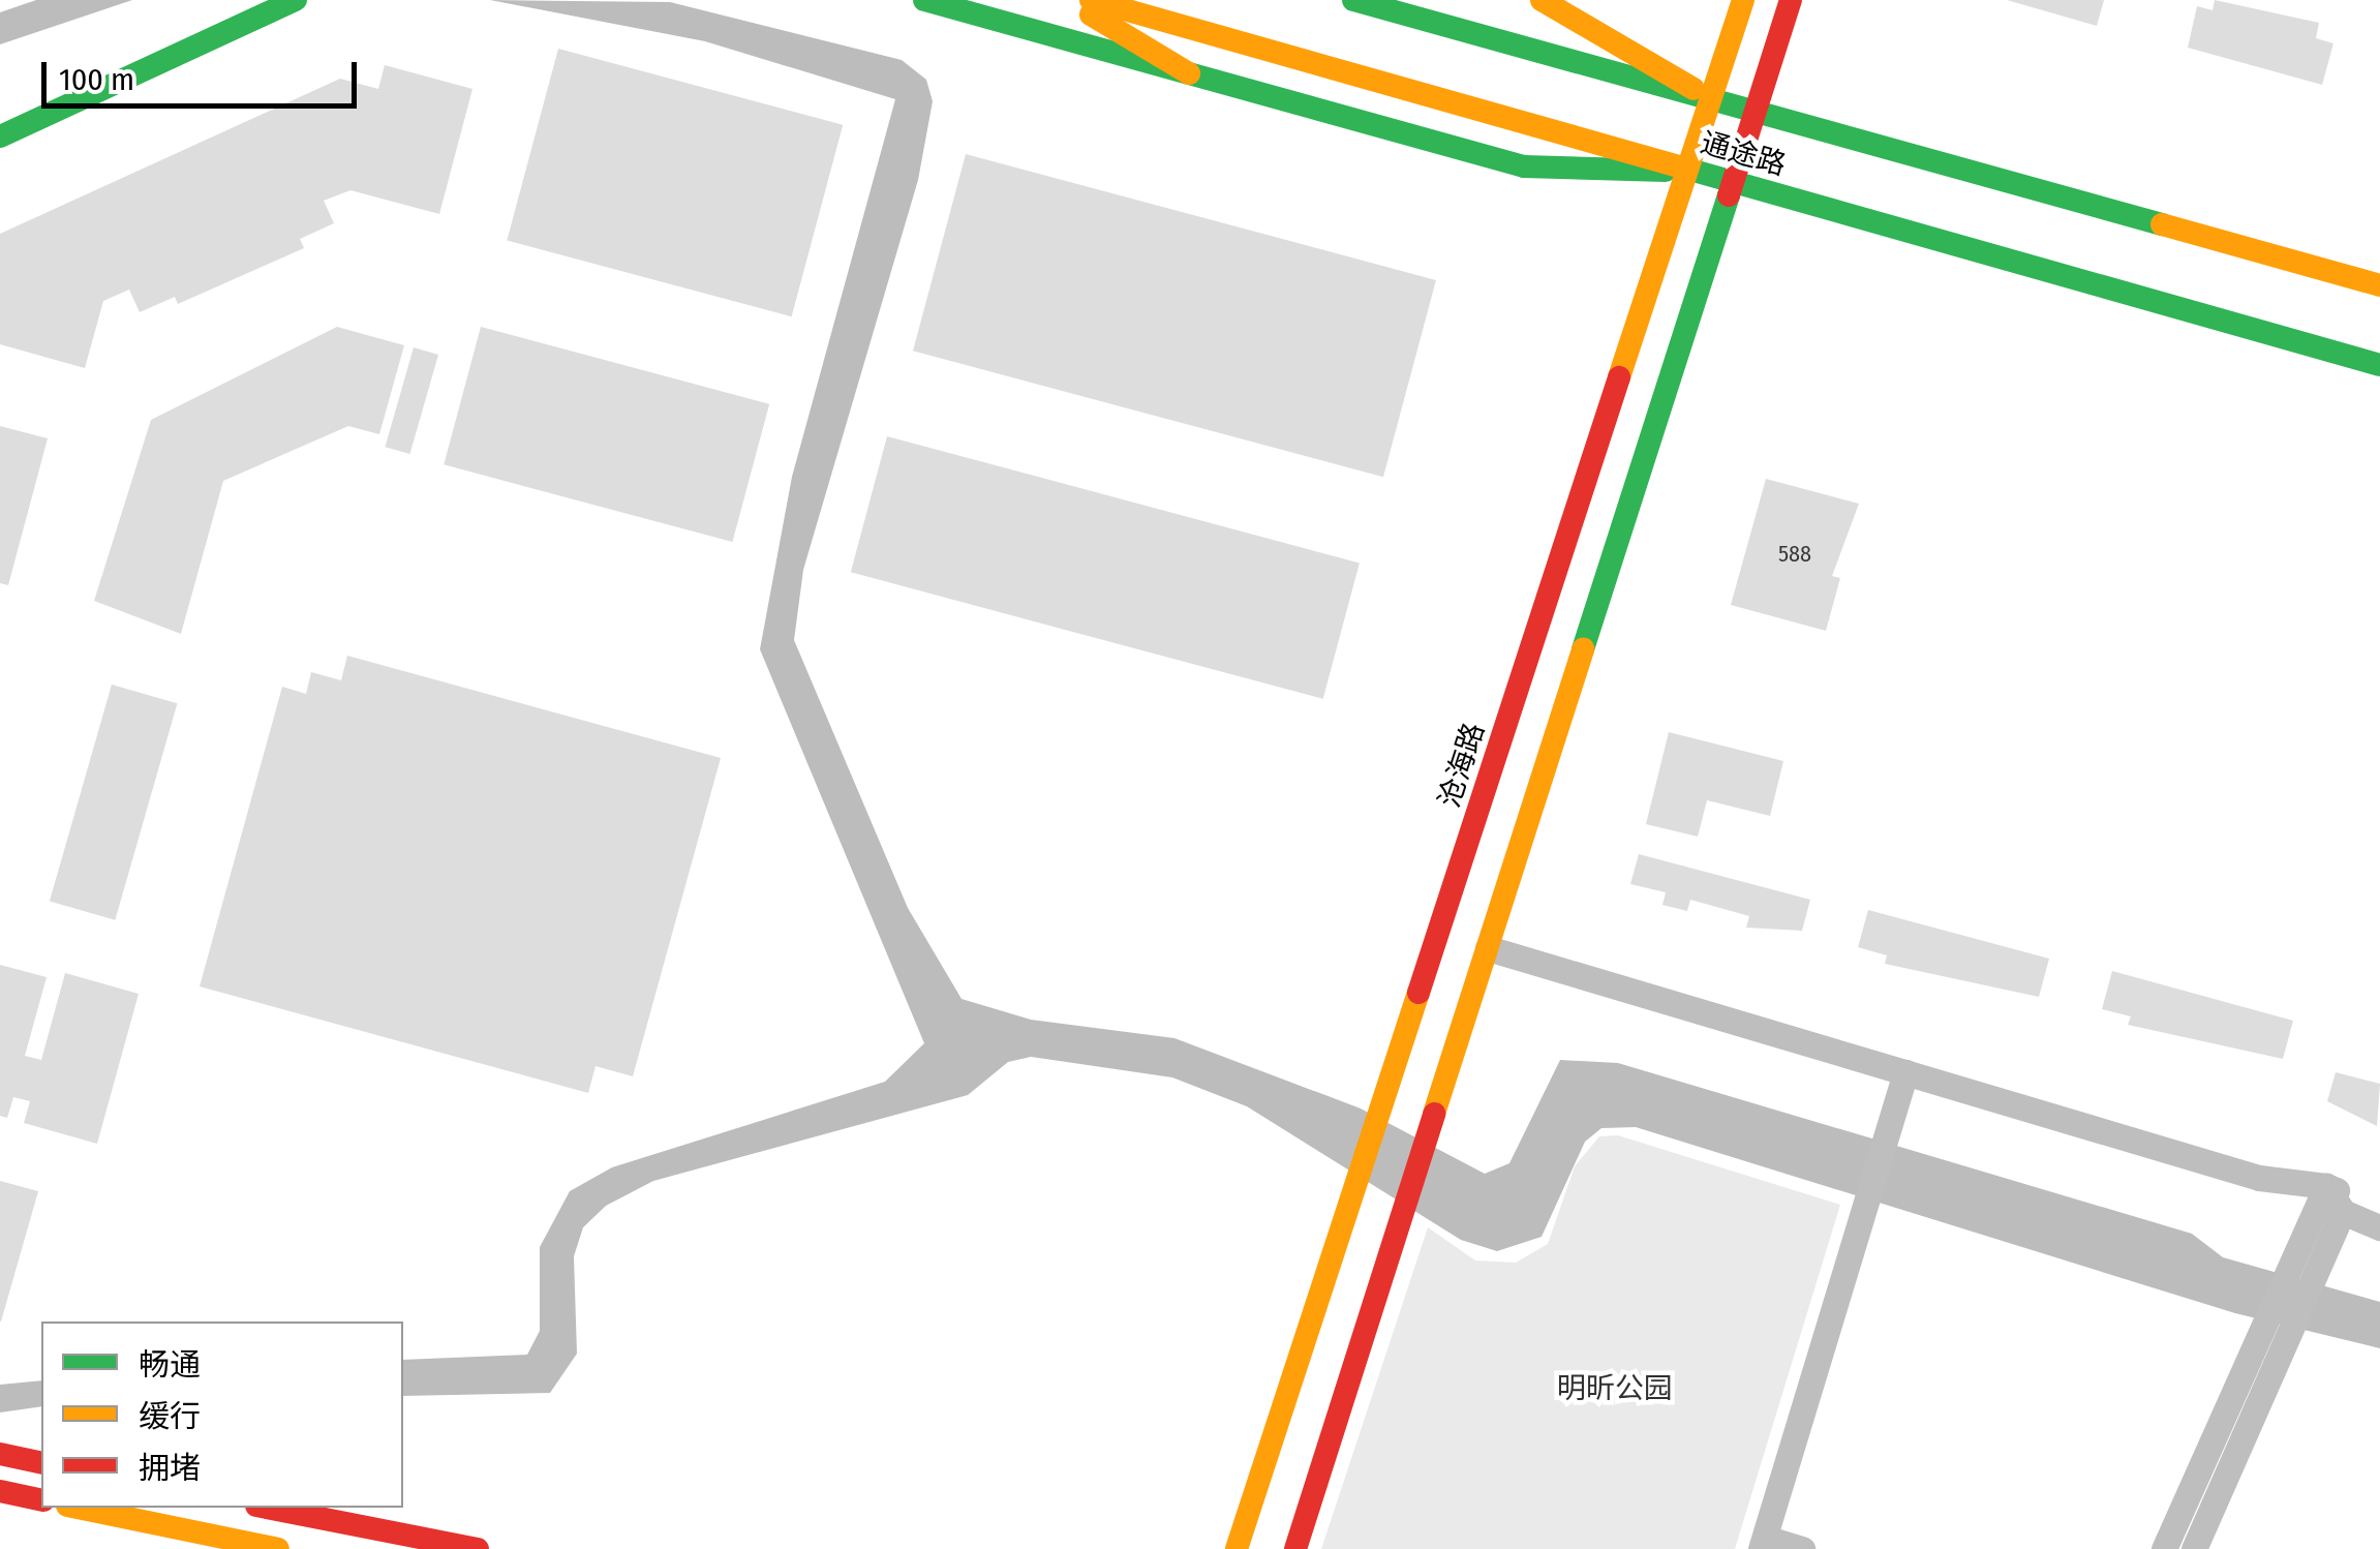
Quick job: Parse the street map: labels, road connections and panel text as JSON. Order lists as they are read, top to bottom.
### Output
{
  "streets": {
    "main road": ["通途路", "沧海路"]
  },
  "crossings": [
    ["通途路", "沧海路"]
  ],
  "parks": ["明昕公园"],
  "house_numbers": ["588"],
  "legend": ["畅通", "缓行", "拥堵"],
  "scale_bar": "100 m"
}
